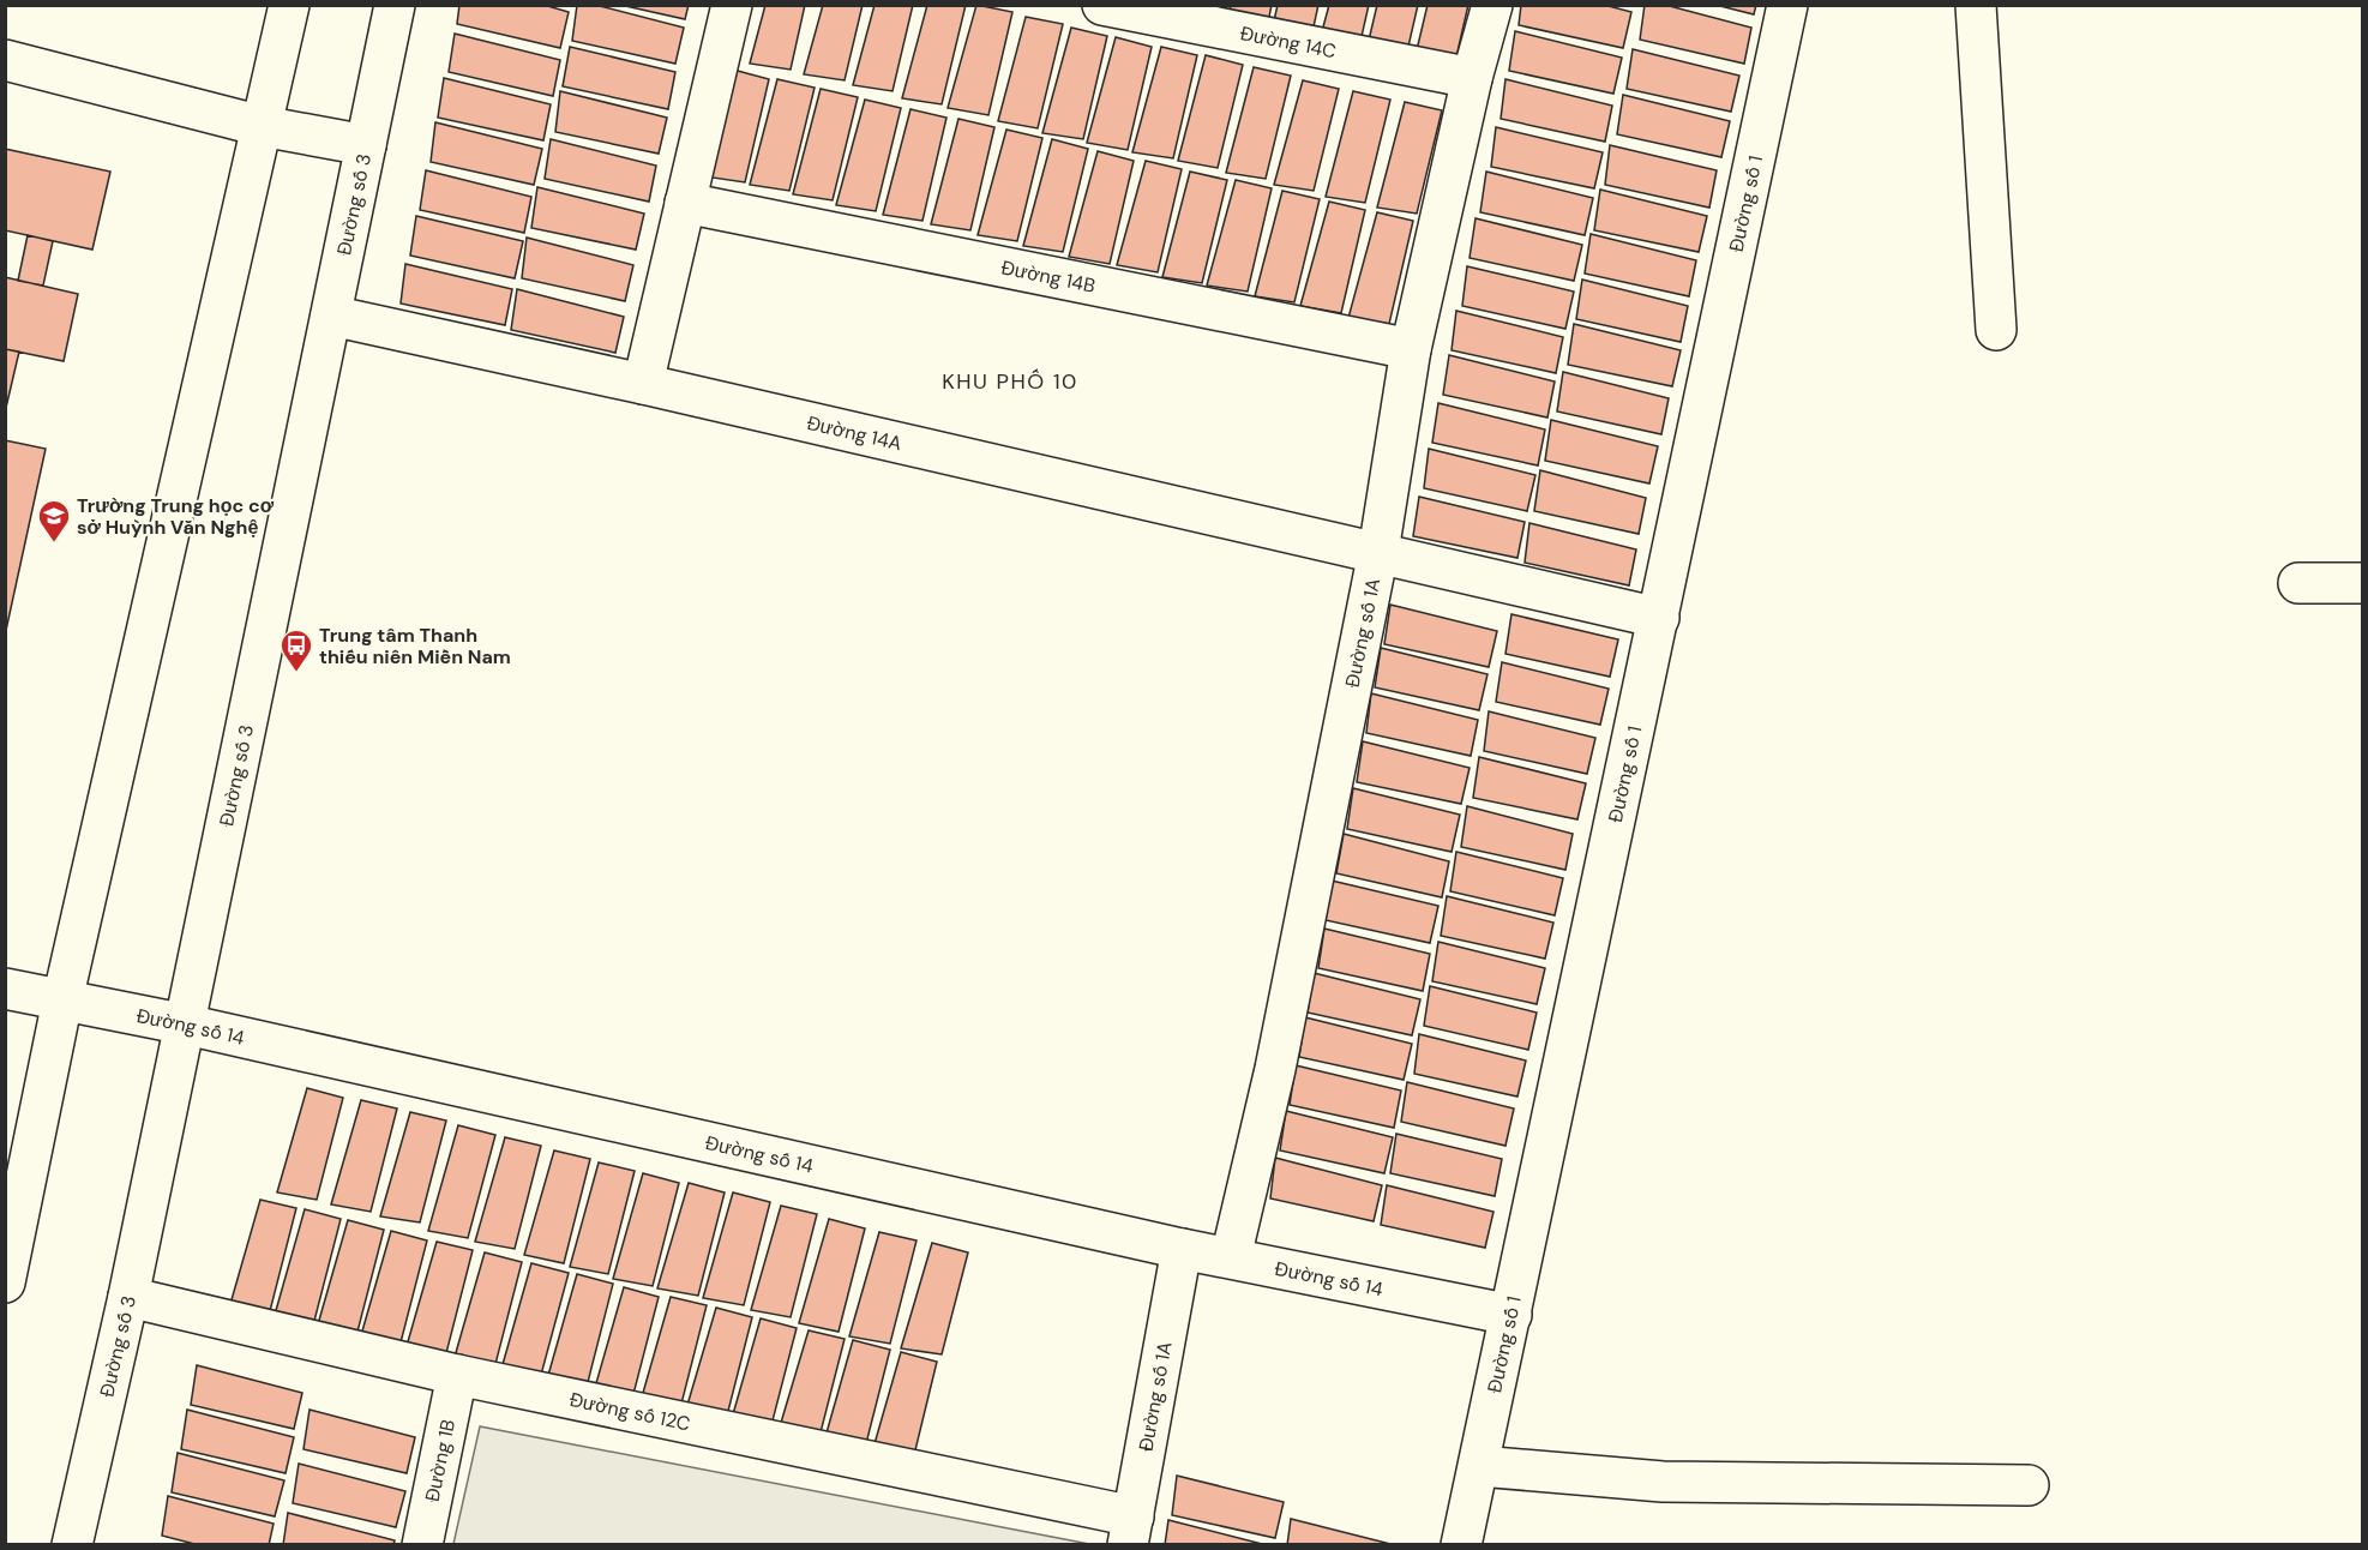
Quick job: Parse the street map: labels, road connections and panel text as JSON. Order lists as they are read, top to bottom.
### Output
{
  "streets": {
    "street": [
      "Đường 14C",
      "Đường số 3",
      "Đường số 1",
      "Đường 14B",
      "Đường 14A",
      "Đường số 1A",
      "Đường số 14",
      "Đường số 12C",
      "Đường 1B"
    ]
  },
  "crossings": [
    ["Đường 14C", "Đường số 1A"],
    ["Đường số 3", "Đường 14A"],
    ["Đường số 3", "Đường số 14"],
    ["Đường số 3", "Đường số 12C"],
    ["Đường số 1", "Đường 14A"],
    ["Đường số 1", "Đường số 14"],
    ["Đường 14B", "Đường số 1A"],
    ["Đường 14A", "Đường số 1A"],
    ["Đường số 1A", "Đường số 14"],
    ["Đường số 1A", "Đường số 12C"],
    ["Đường số 12C", "Đường 1B"]
  ],
  "districts": ["KHU PHỐ 10"],
  "places": {
    "school or university": ["Trường Trung học cơ sở Huỳnh Văn Nghệ"],
    "bus stop": ["Trung tâm Thanh thiếu niên Miền Nam"]
  }
}
